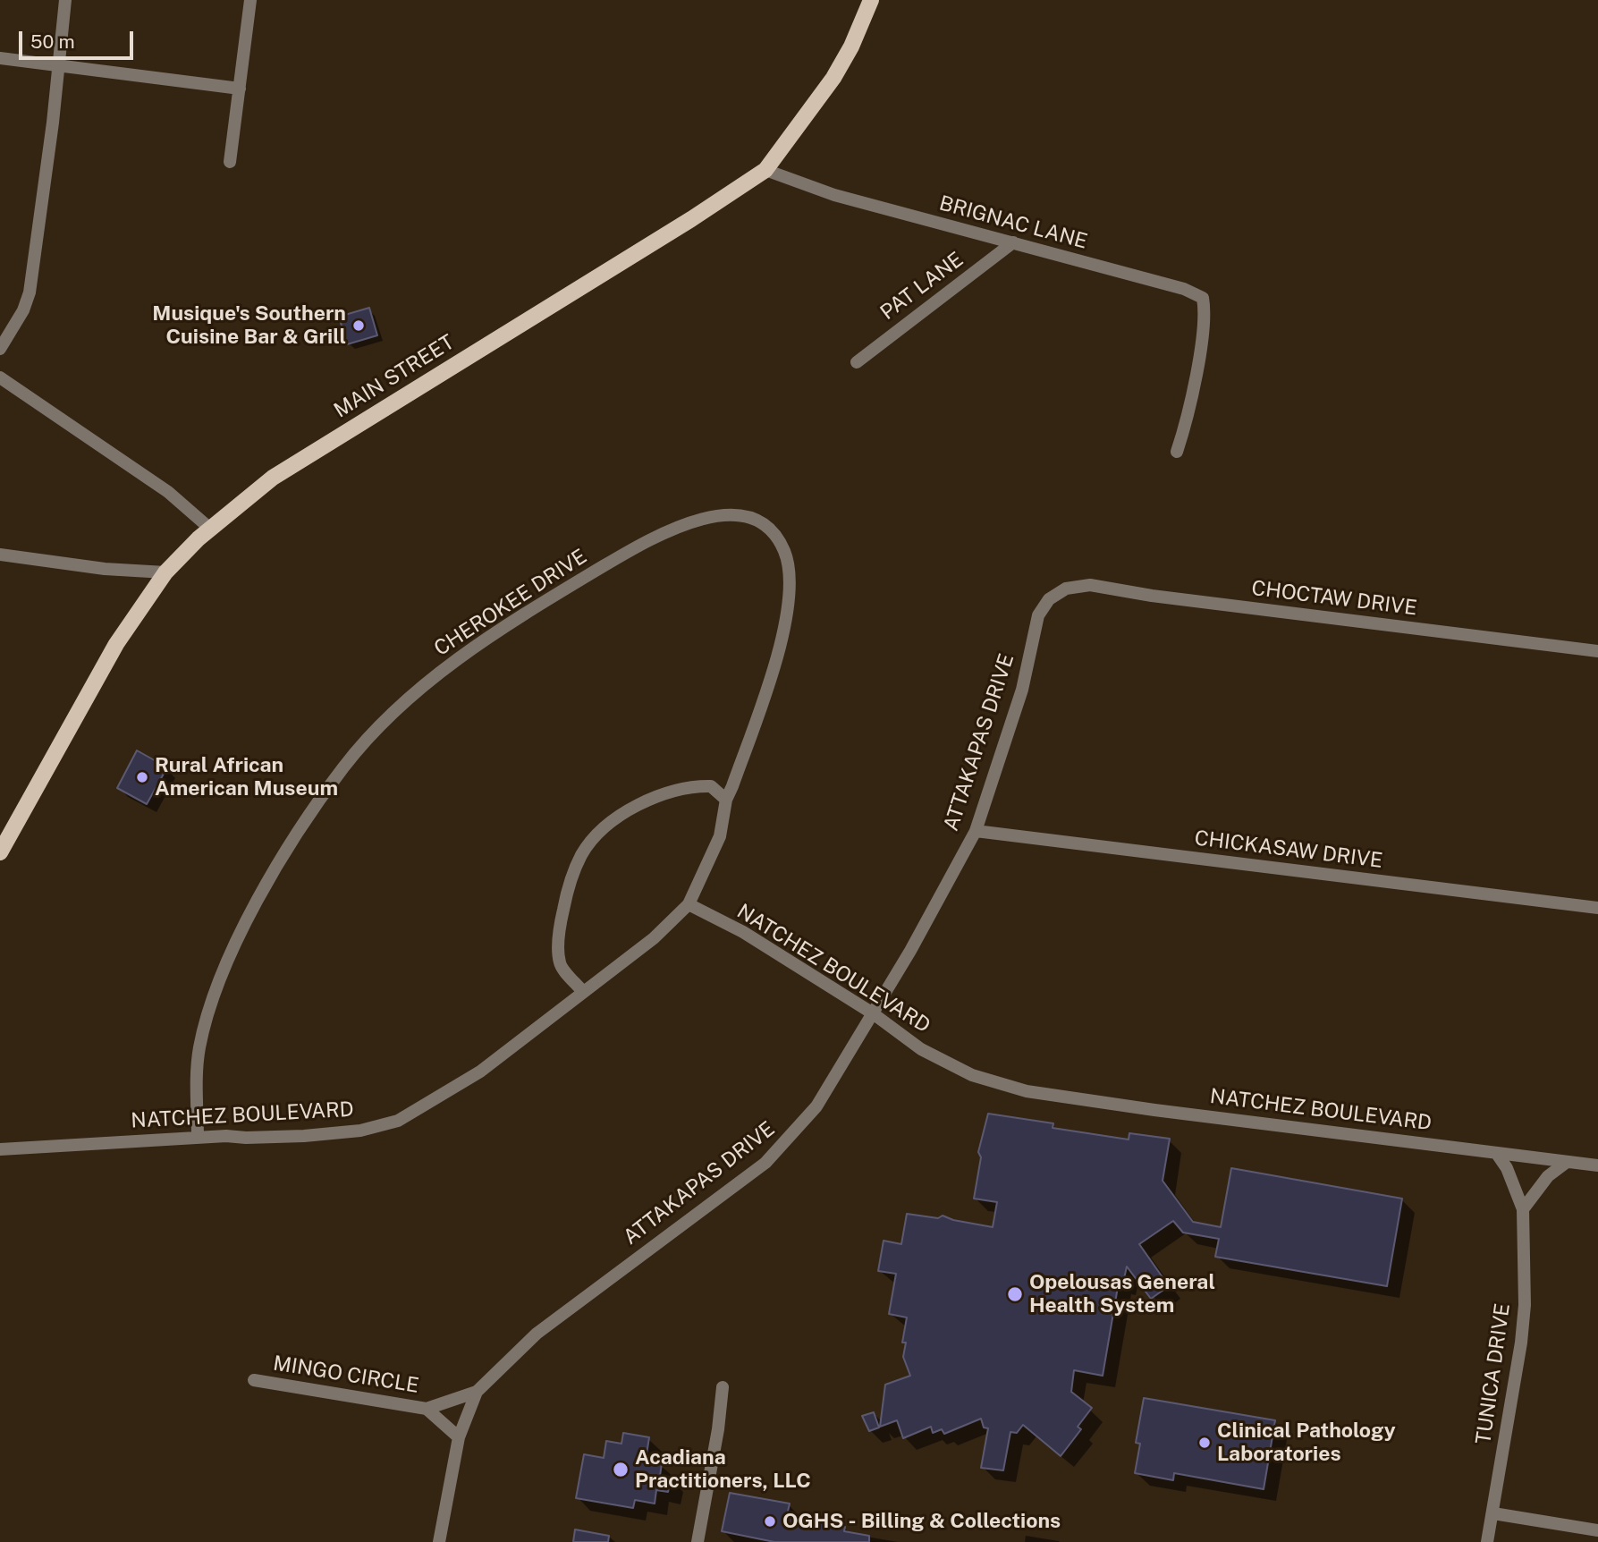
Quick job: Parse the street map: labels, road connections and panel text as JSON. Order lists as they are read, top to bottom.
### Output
{
  "streets": {
    "main road": ["MAIN STREET"],
    "street": [
      "BRIGNAC LANE",
      "PAT LANE",
      "CHOCTAW DRIVE",
      "CHEROKEE DRIVE",
      "ATTAKAPAS DRIVE",
      "CHICKASAW DRIVE",
      "NATCHEZ BOULEVARD",
      "TUNICA DRIVE",
      "MINGO CIRCLE"
    ]
  },
  "crossings": [
    ["BRIGNAC LANE", "PAT LANE"],
    ["BRIGNAC LANE", "MAIN STREET"],
    ["CHOCTAW DRIVE", "ATTAKAPAS DRIVE"],
    ["CHEROKEE DRIVE", "NATCHEZ BOULEVARD"],
    ["ATTAKAPAS DRIVE", "CHICKASAW DRIVE"],
    ["ATTAKAPAS DRIVE", "NATCHEZ BOULEVARD"],
    ["ATTAKAPAS DRIVE", "MINGO CIRCLE"],
    ["NATCHEZ BOULEVARD", "TUNICA DRIVE"]
  ],
  "places": [
    "Musique's Southern Cuisine Bar & Grill",
    "Rural African American Museum",
    "Opelousas General Health System",
    "Clinical Pathology Laboratories",
    "Acadiana Practitioners, LLC",
    "OGHS - Billing & Collections"
  ],
  "scale_bar": "50 m"
}
